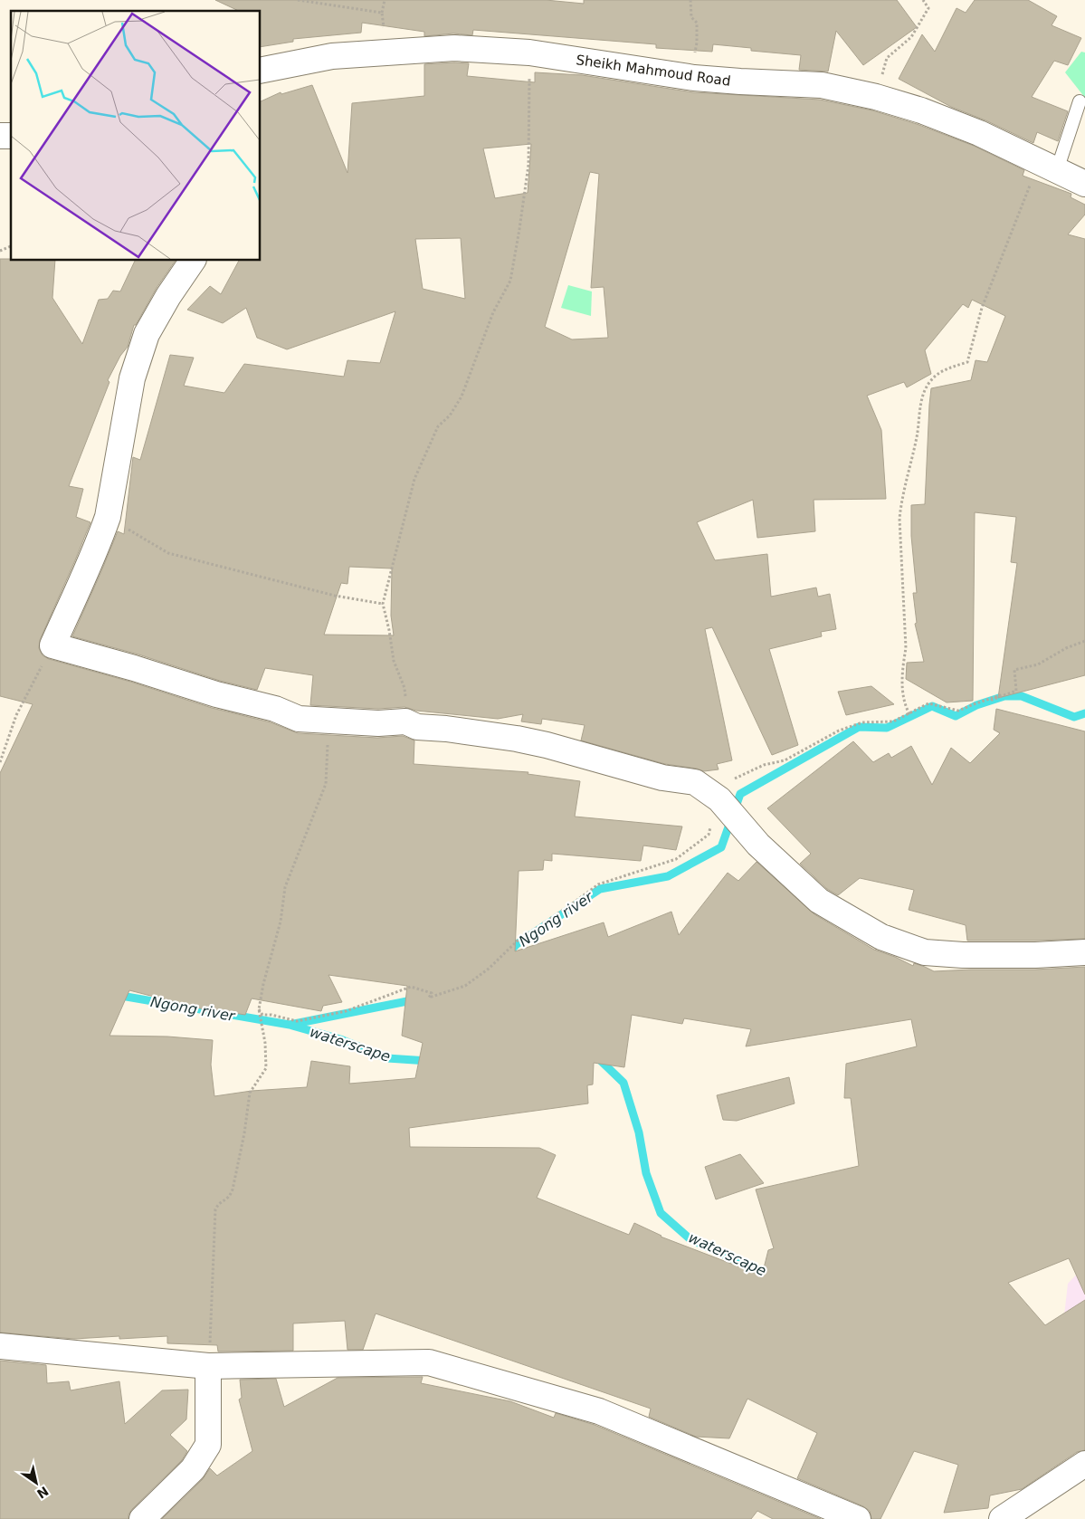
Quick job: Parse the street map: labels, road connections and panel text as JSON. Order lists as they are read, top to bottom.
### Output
{
  "streets": {
    "street": ["Sheikh Mahmoud Road"]
  },
  "water": ["Ngong river", "waterscape"],
  "north": "bottom right"
}
